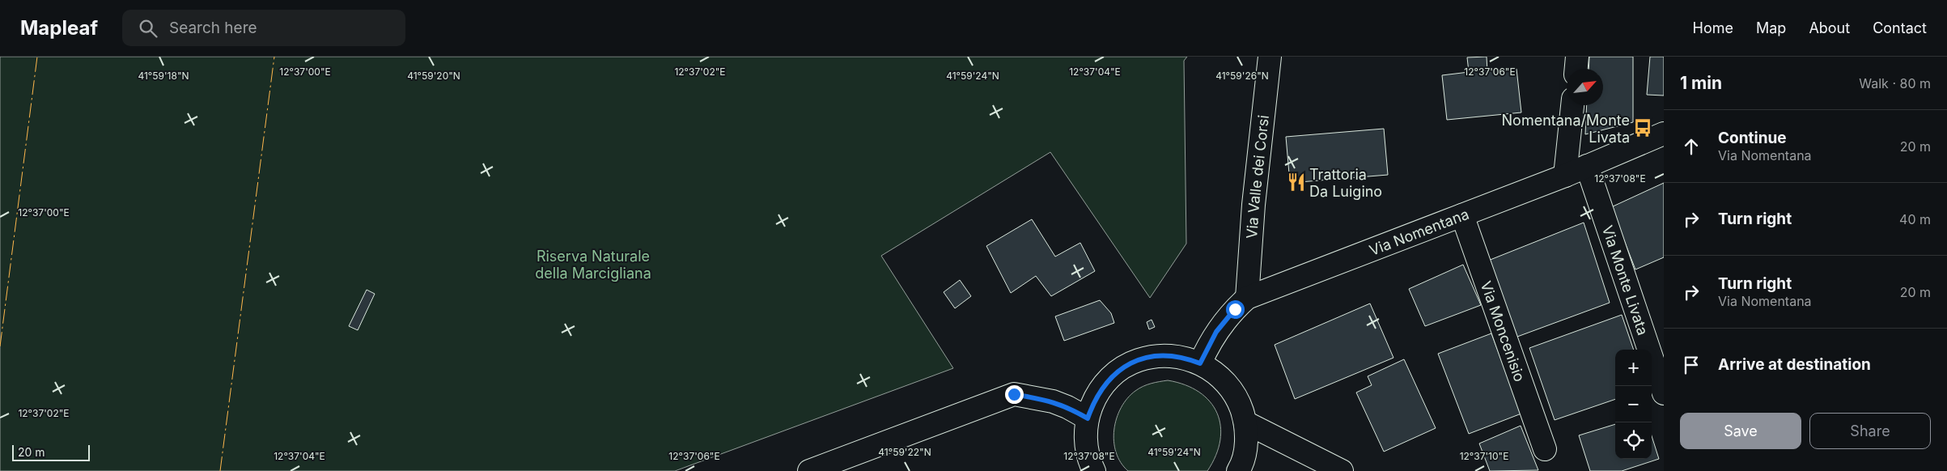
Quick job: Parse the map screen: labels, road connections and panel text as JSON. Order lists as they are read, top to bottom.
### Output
{
  "streets": {
    "street": [
      "Via Valle dei Corsi",
      "Via Nomentana",
      "Via Monte Livata",
      "Via Moncenisio"
    ]
  },
  "crossings": [
    ["Via Valle dei Corsi", "Via Nomentana"],
    ["Via Nomentana", "Via Monte Livata"],
    ["Via Nomentana", "Via Moncenisio"]
  ],
  "parks": ["Riserva Naturale della Marcigliana"],
  "places": {
    "bus stop": ["Nomentana/Monte Livata"],
    "restaurant": ["Trattoria Da Luigino"]
  },
  "scale_bar": "20 m",
  "north": "top right",
  "page": {
    "header": "Mapleaf",
    "search": "Search here",
    "nav": [
      "Home",
      "Map",
      "About",
      "Contact"
    ],
    "heading": ["1 min", "Walk · 80 m"],
    "list": [
      ["Continue", "Via Nomentana", "20 m"],
      ["Turn right", "40 m"],
      ["Turn right", "Via Nomentana", "20 m"],
      "Arrive at destination"
    ],
    "map_buttons": ["+", "−"],
    "buttons": ["Save", "Share"],
    "scale": "20 m"
  },
  "coordinates": [
    "12°37'00\"E",
    "12°37'02\"E",
    "12°37'04\"E",
    "12°37'06\"E",
    "41°59'18\"N",
    "41°59'20\"N",
    "41°59'24\"N",
    "41°59'26\"N",
    "12°37'08\"E",
    "41°59'22\"N",
    "12°37'10\"E"
  ]
}
